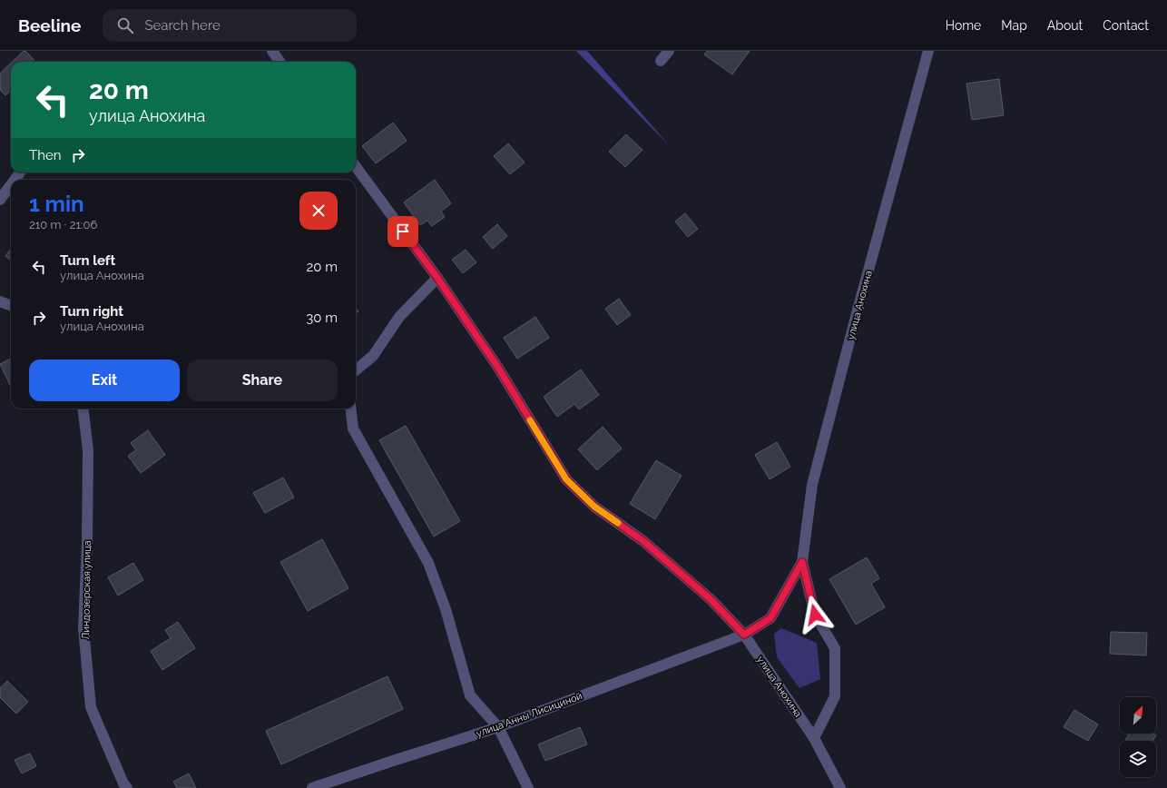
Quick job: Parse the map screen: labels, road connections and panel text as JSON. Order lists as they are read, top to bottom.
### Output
{
  "streets": {
    "street": ["улица Анохина", "Линдозерская улица", "улица Анны Лисициной"]
  },
  "crossings": [
    ["улица Анохина", "улица Анны Лисициной"]
  ],
  "north": "top right",
  "page": {
    "header": "Beeline",
    "search": "Search here",
    "nav": [
      "Home",
      "Map",
      "About",
      "Contact"
    ],
    "turn": ["20 m", "улица Анохина"],
    "then": "Then",
    "heading": ["1 min", "210 m · 21:06"],
    "list": [
      {
        "name": "Turn left",
        "note": "улица Анохина",
        "value": "20 m"
      },
      {
        "name": "Turn right",
        "note": "улица Анохина",
        "value": "30 m"
      }
    ],
    "buttons": ["Exit", "Share"]
  }
}
